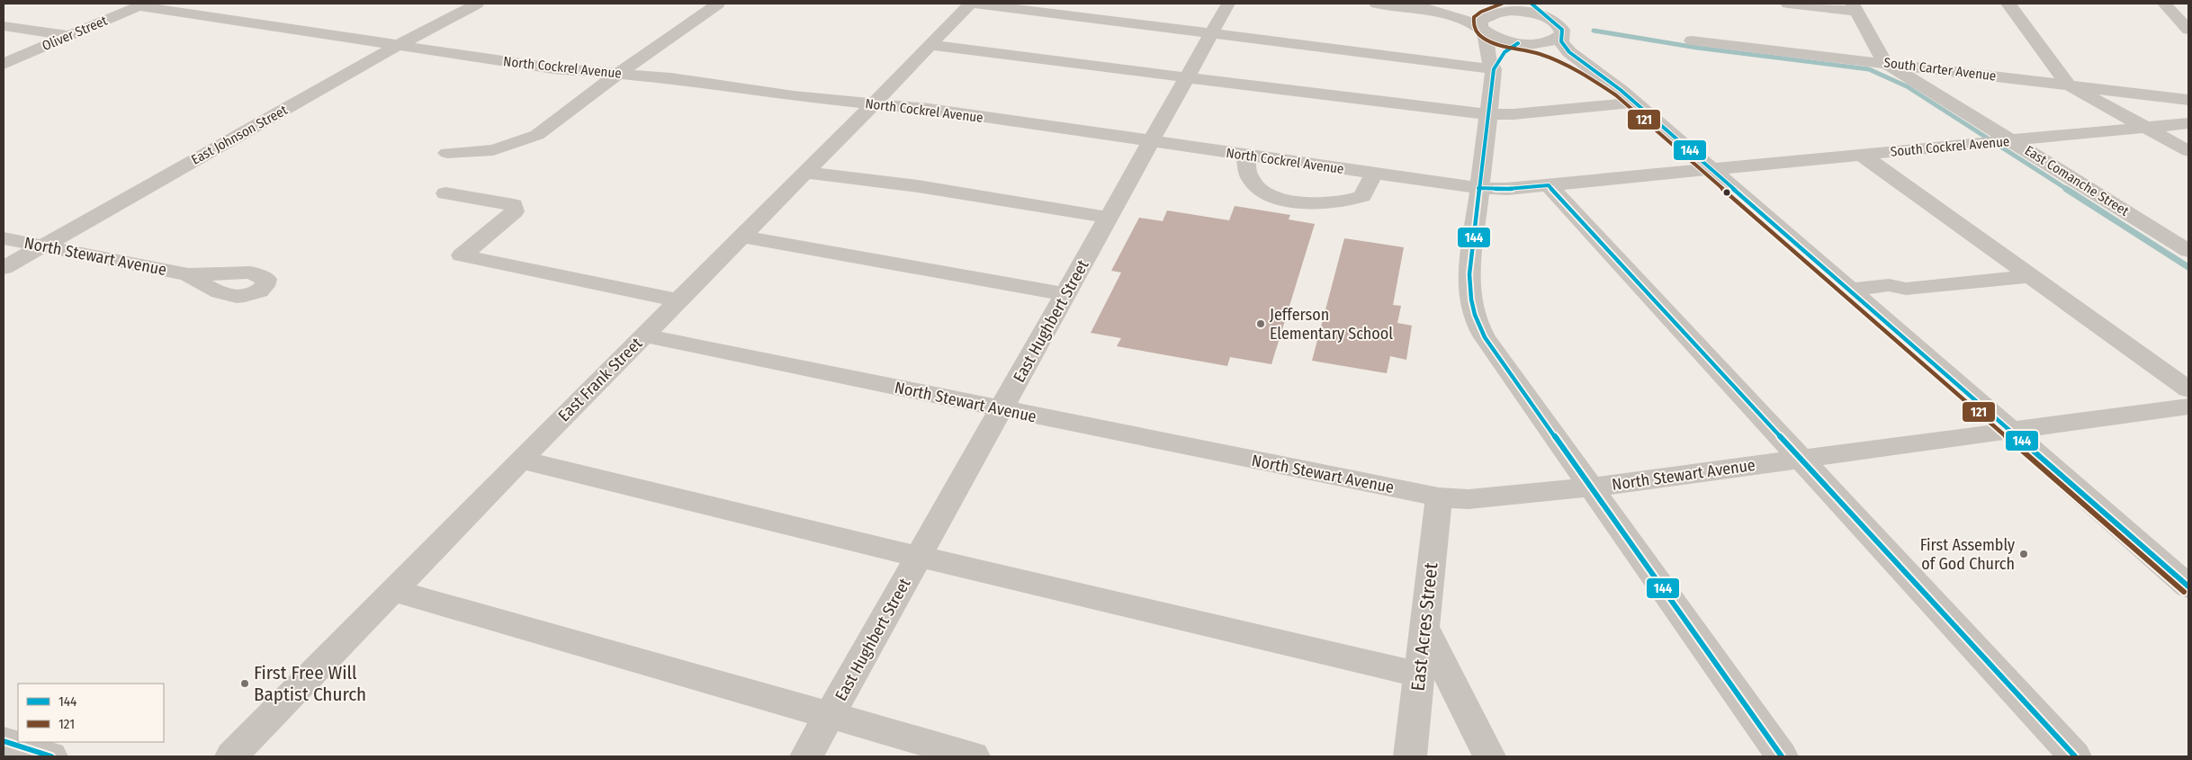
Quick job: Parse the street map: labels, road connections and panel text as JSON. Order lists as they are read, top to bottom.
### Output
{
  "streets": {
    "street": [
      "Oliver Street",
      "North Cockrel Avenue",
      "South Carter Avenue",
      "East Johnson Street",
      "South Cockrel Avenue",
      "East Comanche Street",
      "North Stewart Avenue",
      "East Hughbert Street",
      "East Frank Street",
      "East Acres Street"
    ]
  },
  "crossings": [
    ["Oliver Street", "North Cockrel Avenue"],
    ["North Cockrel Avenue", "East Johnson Street"],
    ["North Cockrel Avenue", "South Cockrel Avenue"],
    ["North Cockrel Avenue", "East Hughbert Street"],
    ["North Cockrel Avenue", "East Frank Street"],
    ["South Carter Avenue", "East Comanche Street"],
    ["East Johnson Street", "North Stewart Avenue"],
    ["South Cockrel Avenue", "East Comanche Street"],
    ["North Stewart Avenue", "East Hughbert Street"],
    ["North Stewart Avenue", "East Frank Street"],
    ["North Stewart Avenue", "East Acres Street"]
  ],
  "places": ["Jefferson Elementary School", "First Assembly of God Church", "First Free Will Baptist Church"],
  "lines": ["transit line 144", "transit line 121"],
  "legend": ["144", "121"]
}
